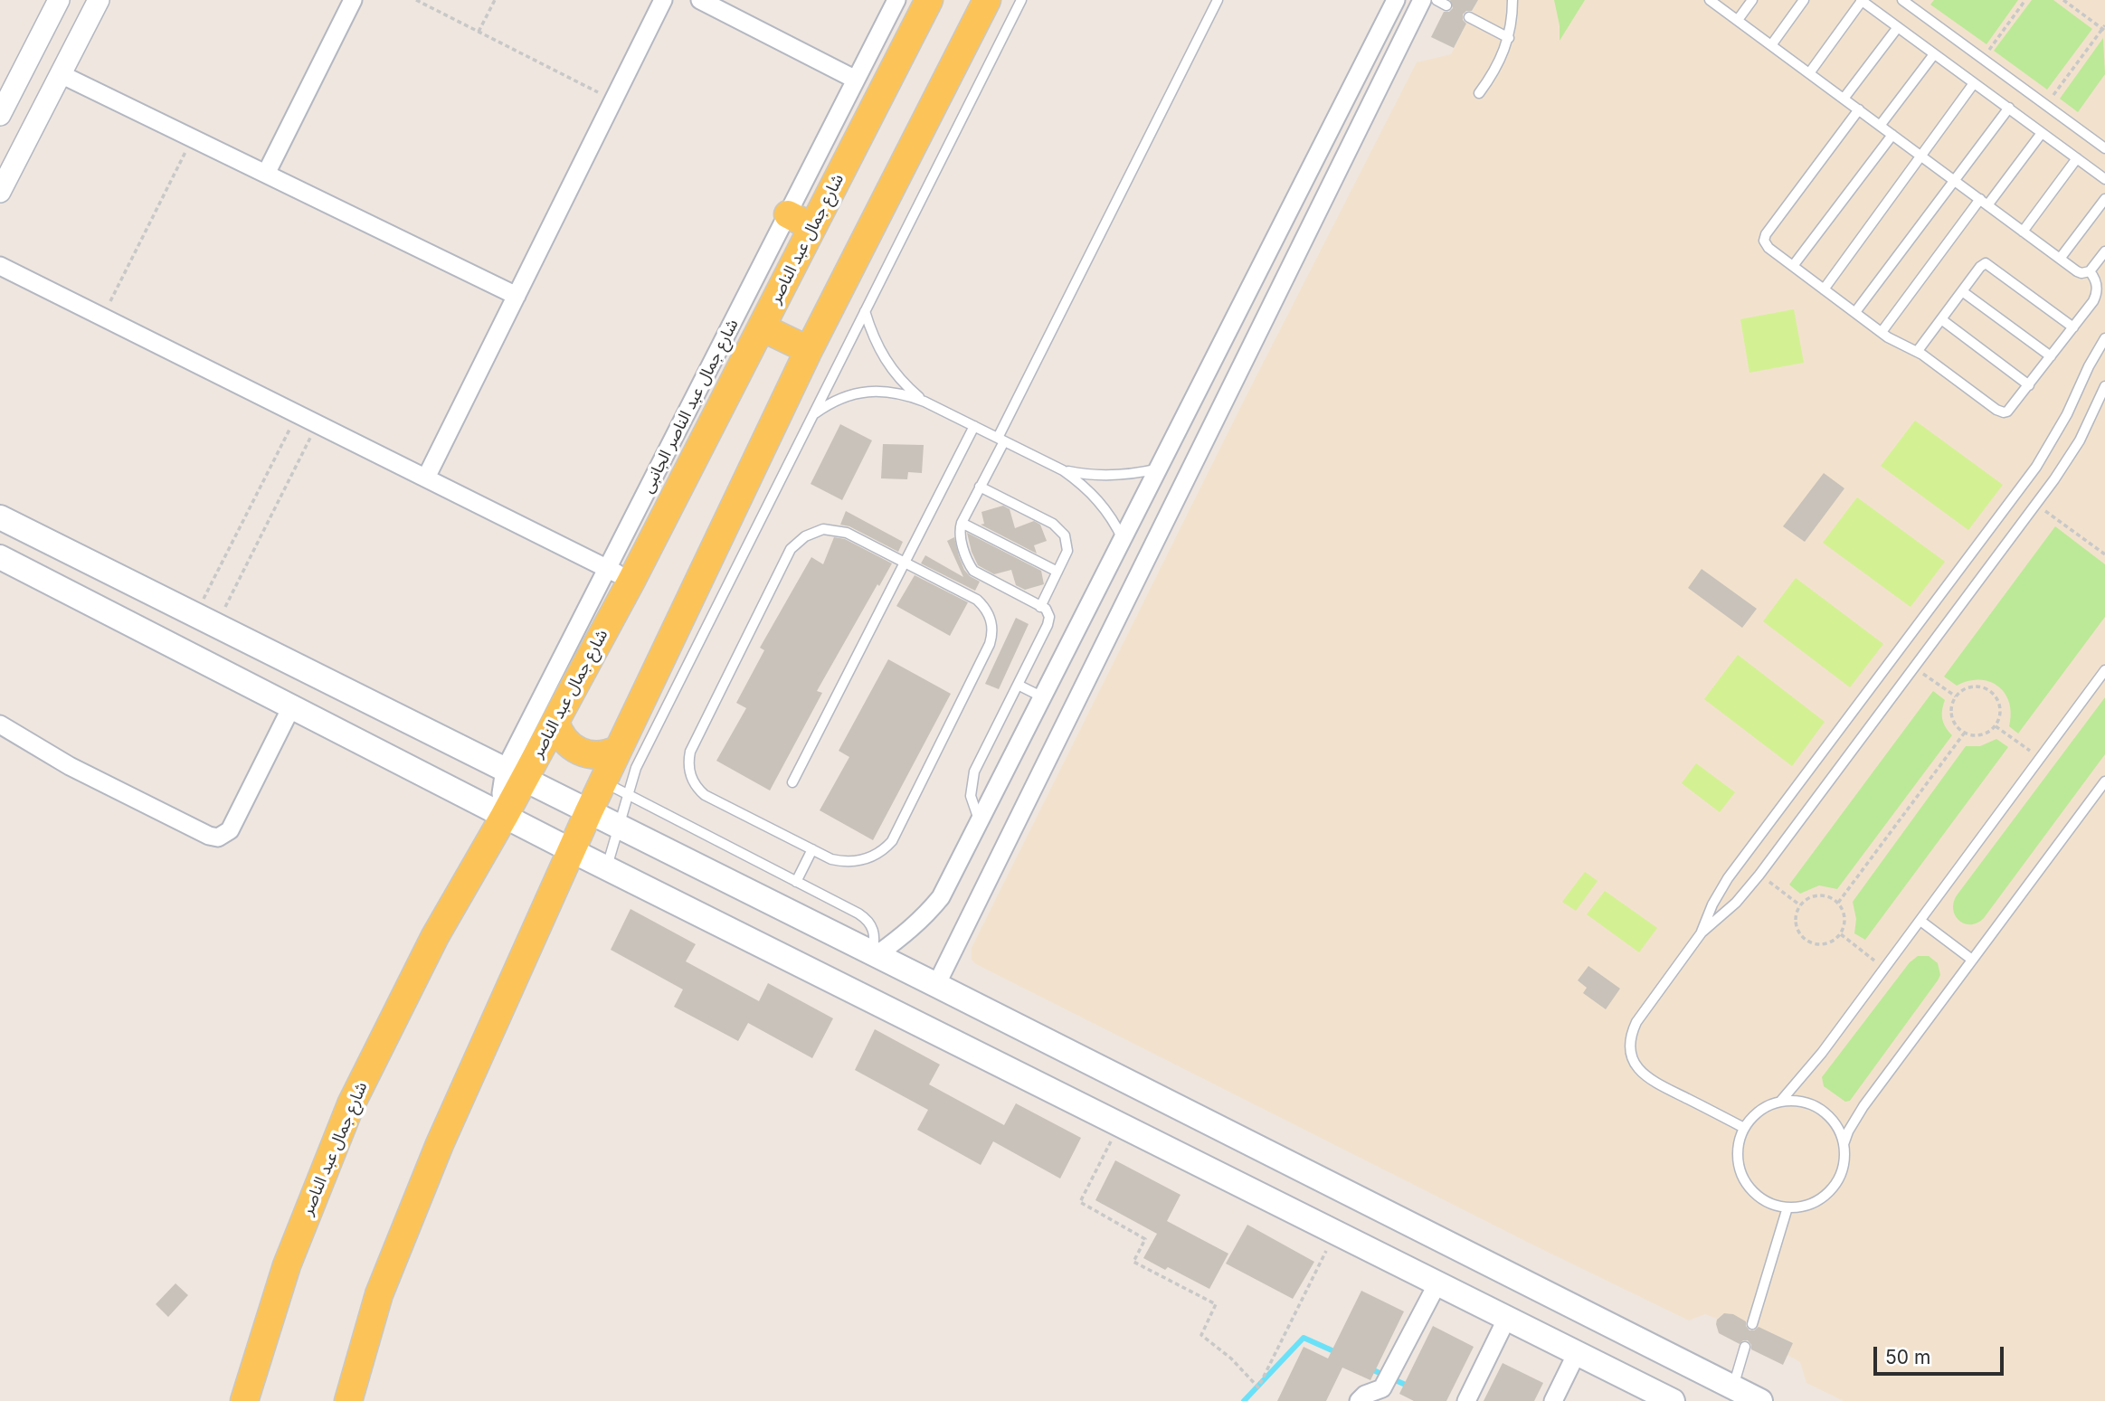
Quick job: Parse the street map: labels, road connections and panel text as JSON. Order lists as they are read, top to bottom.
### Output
{
  "streets": {
    "main road": ["شارع جمال عبد الناصر"],
    "street": ["شارع جمال عبد الناصر الجانبى"]
  },
  "crossings": [
    ["شارع جمال عبد الناصر", "شارع جمال عبد الناصر الجانبى"]
  ],
  "scale_bar": "50 m"
}
